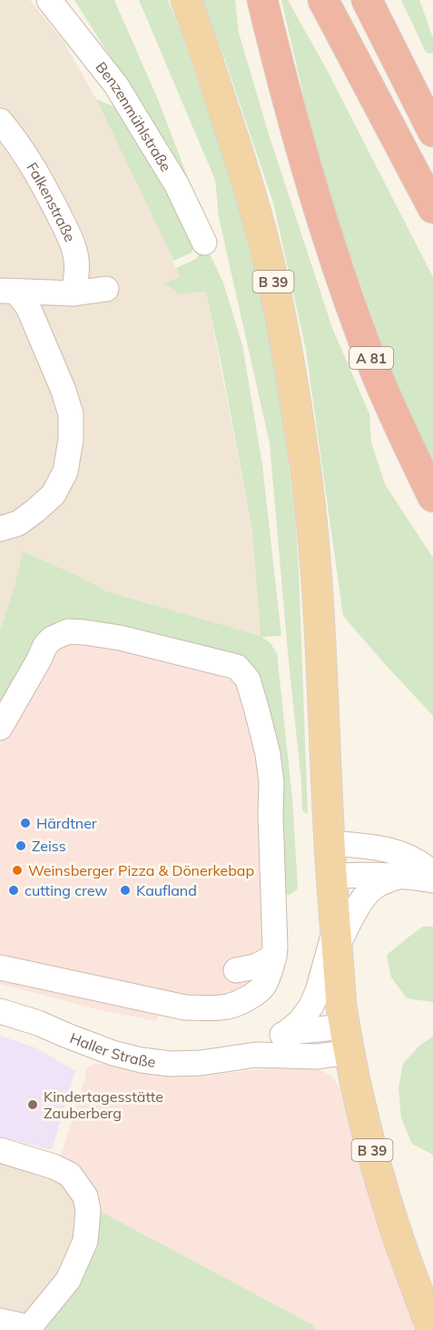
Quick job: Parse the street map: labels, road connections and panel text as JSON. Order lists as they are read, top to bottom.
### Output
{
  "streets": {
    "highway": ["A 81"],
    "main road": ["B 39"],
    "street": ["Benzenmühlstraße", "Falkenstraße", "Haller Straße"]
  },
  "crossings": [
    ["B 39", "Haller Straße"]
  ],
  "places": [
    "Härdtner",
    "Zeiss",
    "Weinsberger Pizza & Dönerkebap",
    "cutting crew",
    "Kaufland",
    "Kindertagesstätte Zauberberg"
  ]
}
